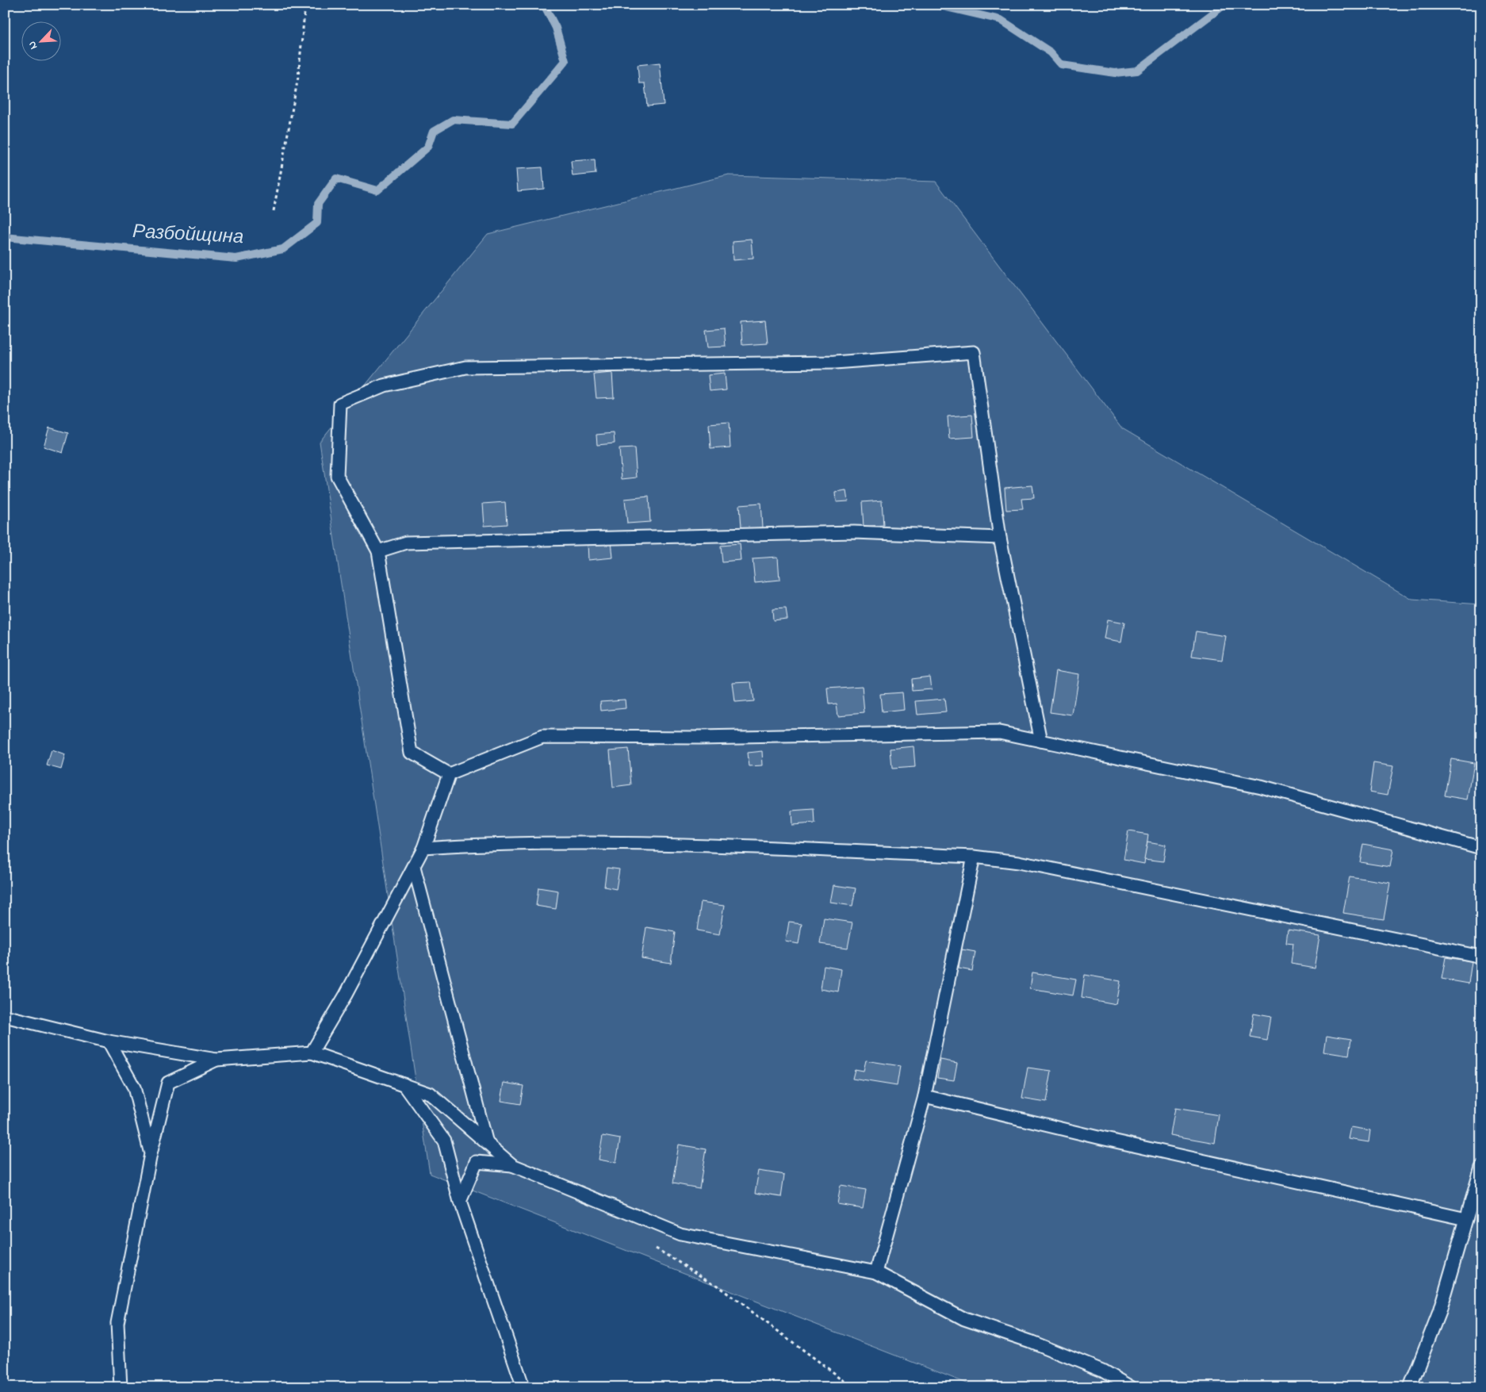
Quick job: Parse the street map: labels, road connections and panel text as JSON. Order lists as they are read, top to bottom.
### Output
{
  "water": ["Разбойщина"],
  "north": "bottom left"
}
